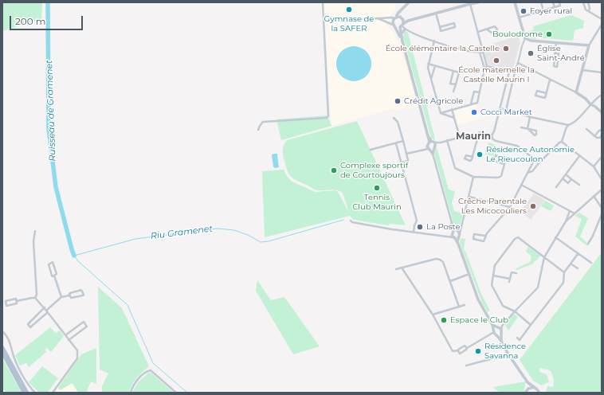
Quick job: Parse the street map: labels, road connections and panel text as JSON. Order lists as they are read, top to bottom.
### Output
{
  "districts": ["Maurin"],
  "water": ["Ruisseau de Gramenet", "Riu Gramenet"],
  "places": [
    "Gymnase de la SAFER",
    "Foyer rural",
    "Boulodrome",
    "École élémentaire la Castelle",
    "Église Saint-André",
    "École maternelle la Castelle Maurin I",
    "Crédit Agricole",
    "Cocci Market",
    "Résidence Autonomie Le Rieucoulon",
    "Complexe sportif de Courtoujours",
    "Tennis Club Maurin",
    "Crêche Parentale Les Micocouliers",
    "La Poste",
    "Espace le Club",
    "Résidence Savanna"
  ],
  "scale_bar": "200 m"
}
